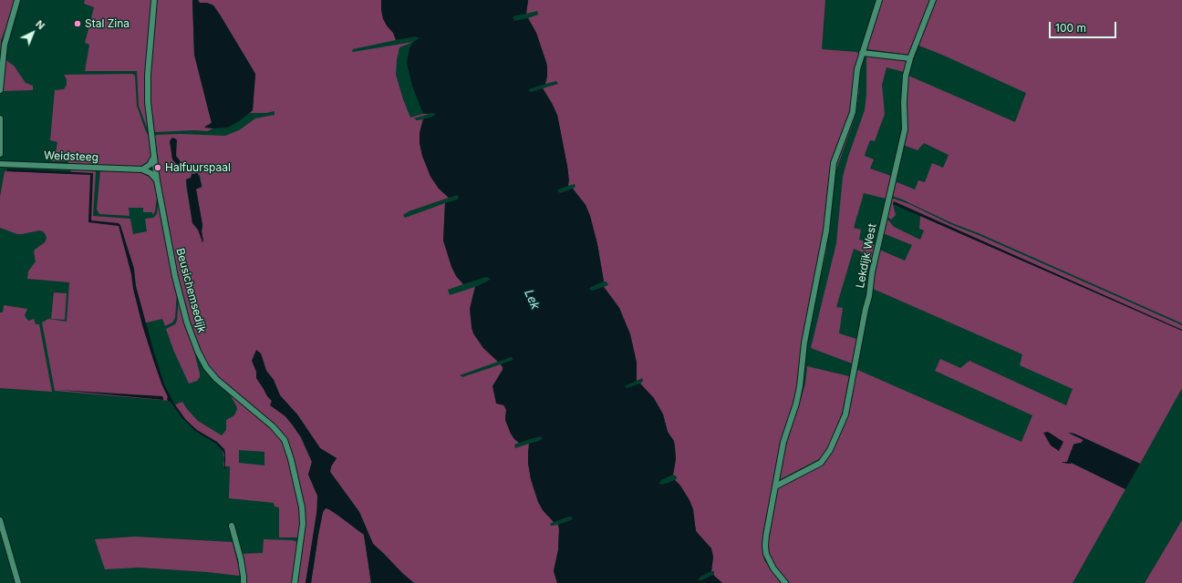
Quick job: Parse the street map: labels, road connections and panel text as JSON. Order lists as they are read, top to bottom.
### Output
{
  "streets": {
    "street": ["Weidsteeg", "Lekdijk West", "Beusichemsedijk"]
  },
  "water": ["Lek"],
  "places": ["Stal Zina", "Halfuurspaal"],
  "scale_bar": "100 m",
  "north": "top right"
}
